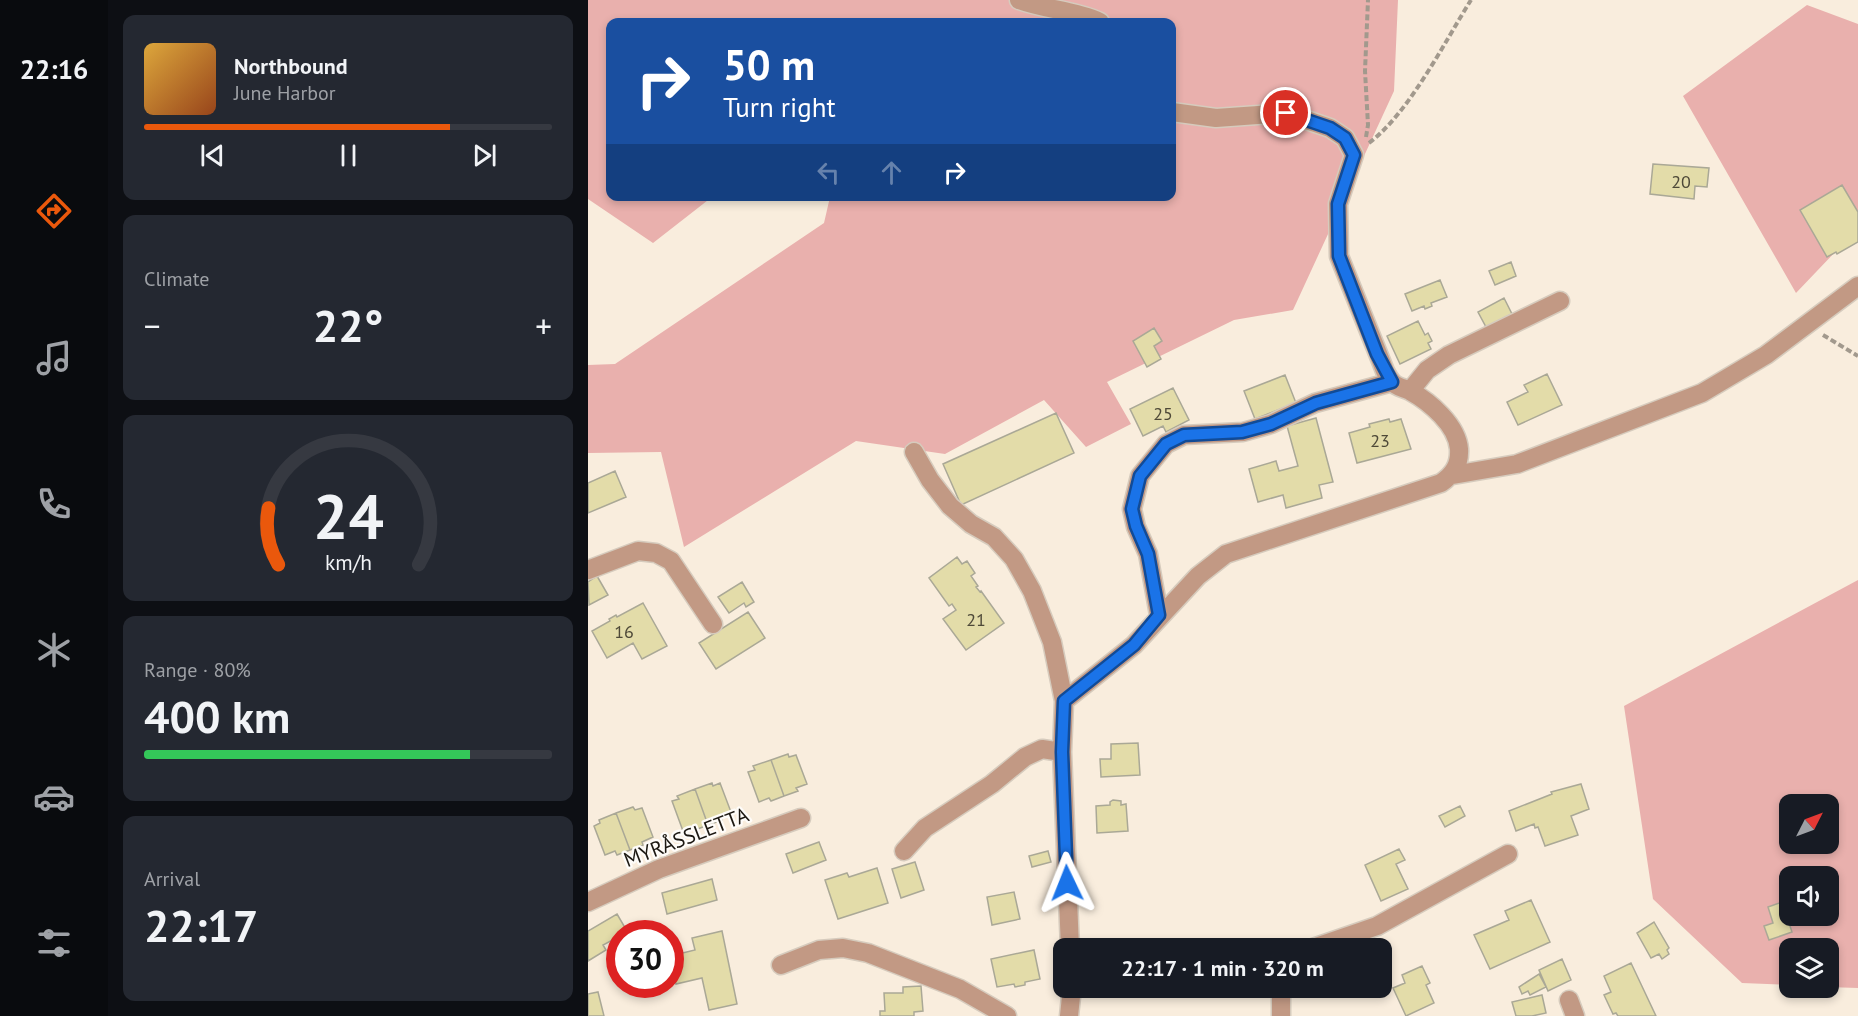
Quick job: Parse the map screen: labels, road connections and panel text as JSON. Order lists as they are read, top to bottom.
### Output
{
  "streets": {
    "street": ["MYRÅSSLETTA"]
  },
  "house_numbers": [
    "20",
    "25",
    "23",
    "21",
    "16"
  ],
  "north": "top right",
  "page": {
    "tabs": "22:16",
    "turn": ["50 m", "Turn right"],
    "song": ["Northbound", "June Harbor"],
    "tile": [
      "Climate",
      ["Range · 80%", "400 km"],
      ["Arrival", "22:17"]
    ],
    "heat": ["−", "22°", "+"],
    "limit": "30",
    "trip": "22:17 · 1 min · 320 m",
    "gauge": ["24", "km/h"]
  }
}
